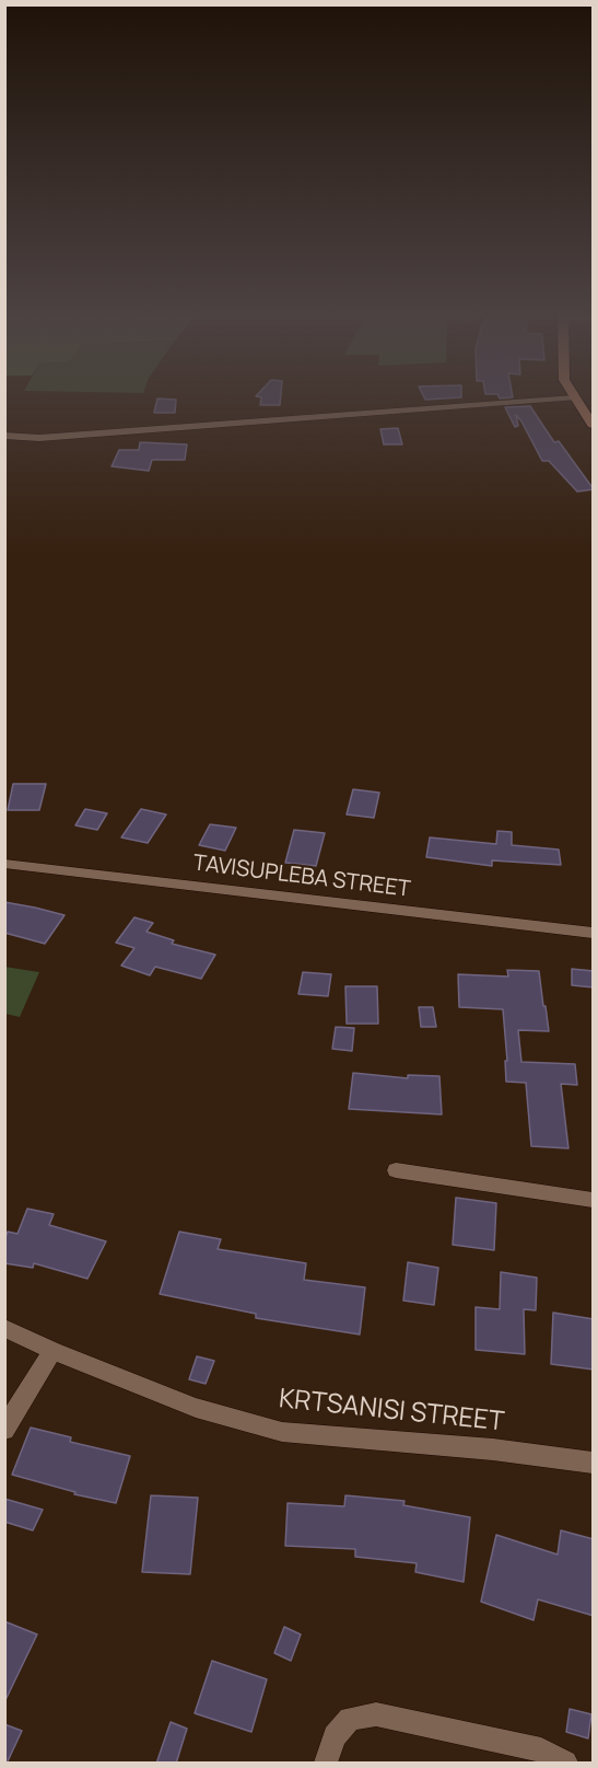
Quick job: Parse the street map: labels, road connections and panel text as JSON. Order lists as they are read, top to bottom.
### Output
{
  "streets": {
    "street": ["TAVISUPLEBA STREET", "KRTSANISI STREET"]
  }
}
